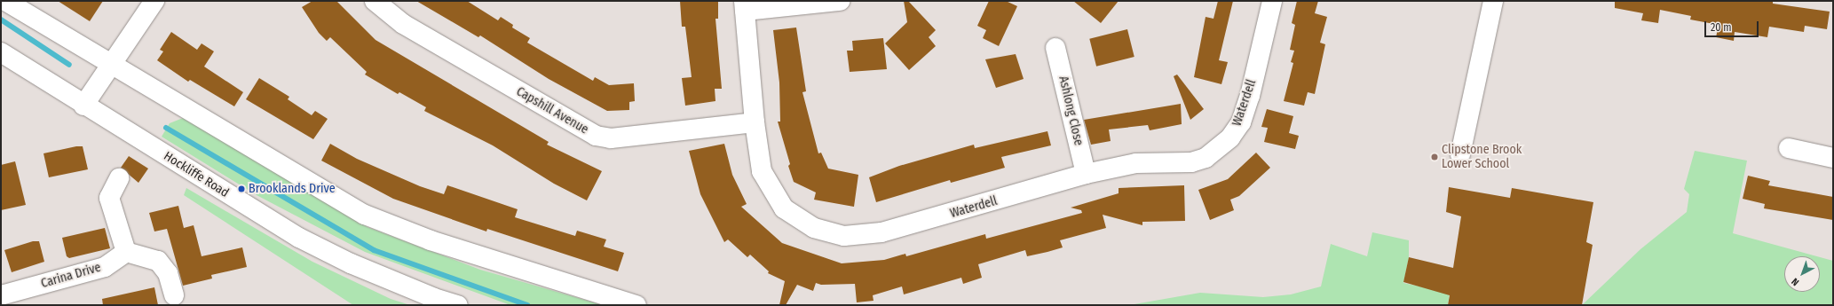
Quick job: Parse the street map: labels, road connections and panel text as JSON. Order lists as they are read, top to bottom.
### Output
{
  "streets": {
    "street": [
      "Waterdell",
      "Capshill Avenue",
      "Ashlong Close",
      "Hockliffe Road",
      "Carina Drive"
    ]
  },
  "crossings": [
    ["Waterdell", "Capshill Avenue"],
    ["Waterdell", "Ashlong Close"]
  ],
  "places": ["Clipstone Brook Lower School", "Brooklands Drive"],
  "scale_bar": "20 m",
  "north": "bottom left"
}
